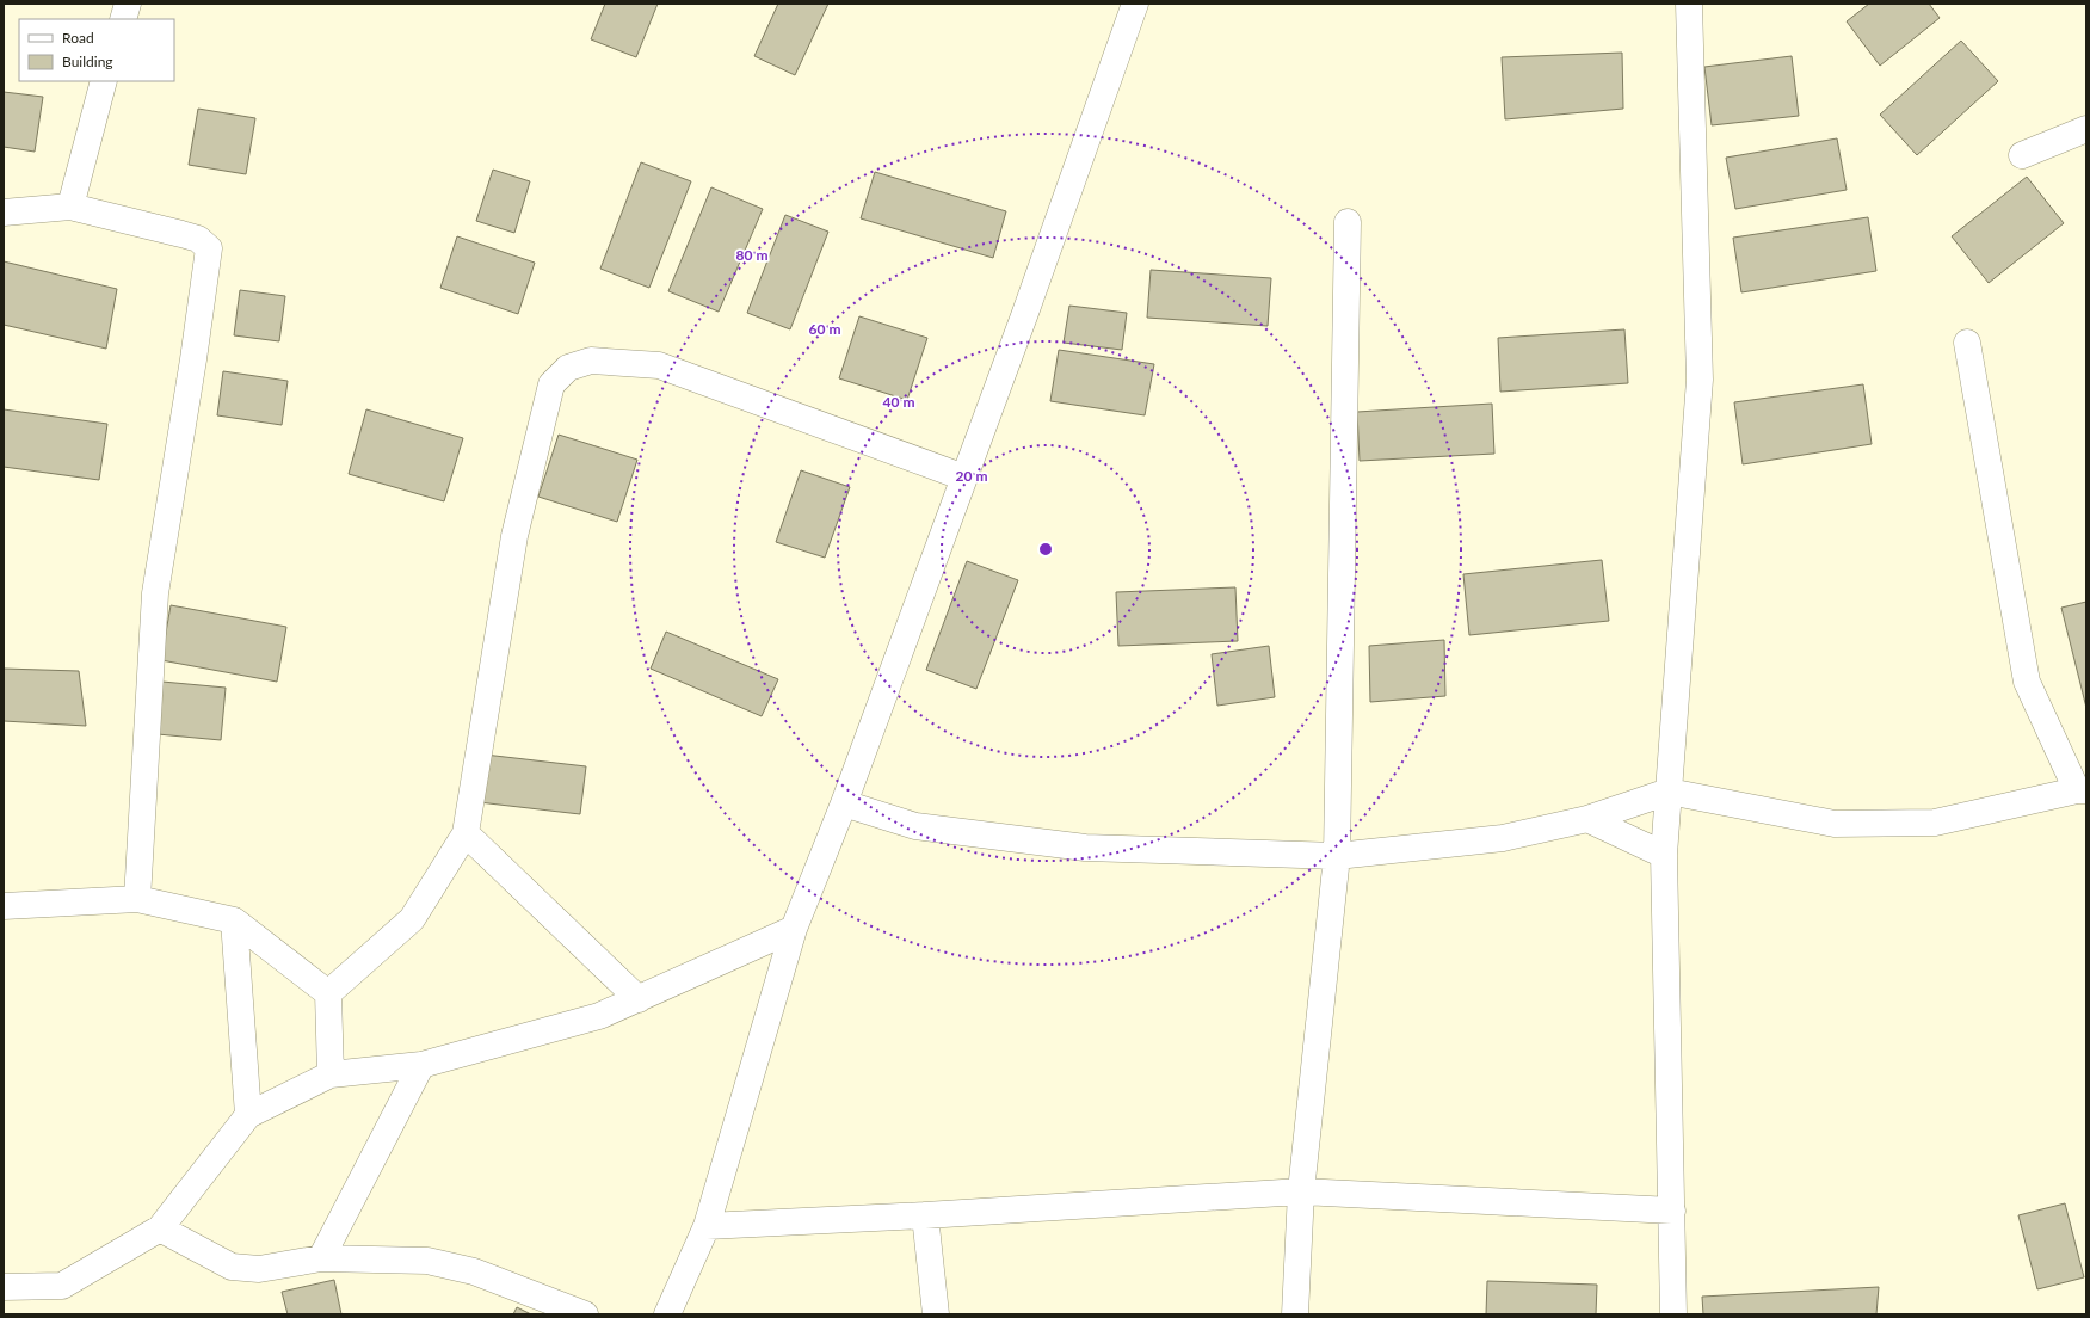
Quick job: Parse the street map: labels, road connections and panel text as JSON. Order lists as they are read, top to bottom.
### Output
{
  "legend": ["Road", "Building"],
  "rings": [
    "80 m",
    "60 m",
    "40 m",
    "20 m"
  ]
}
